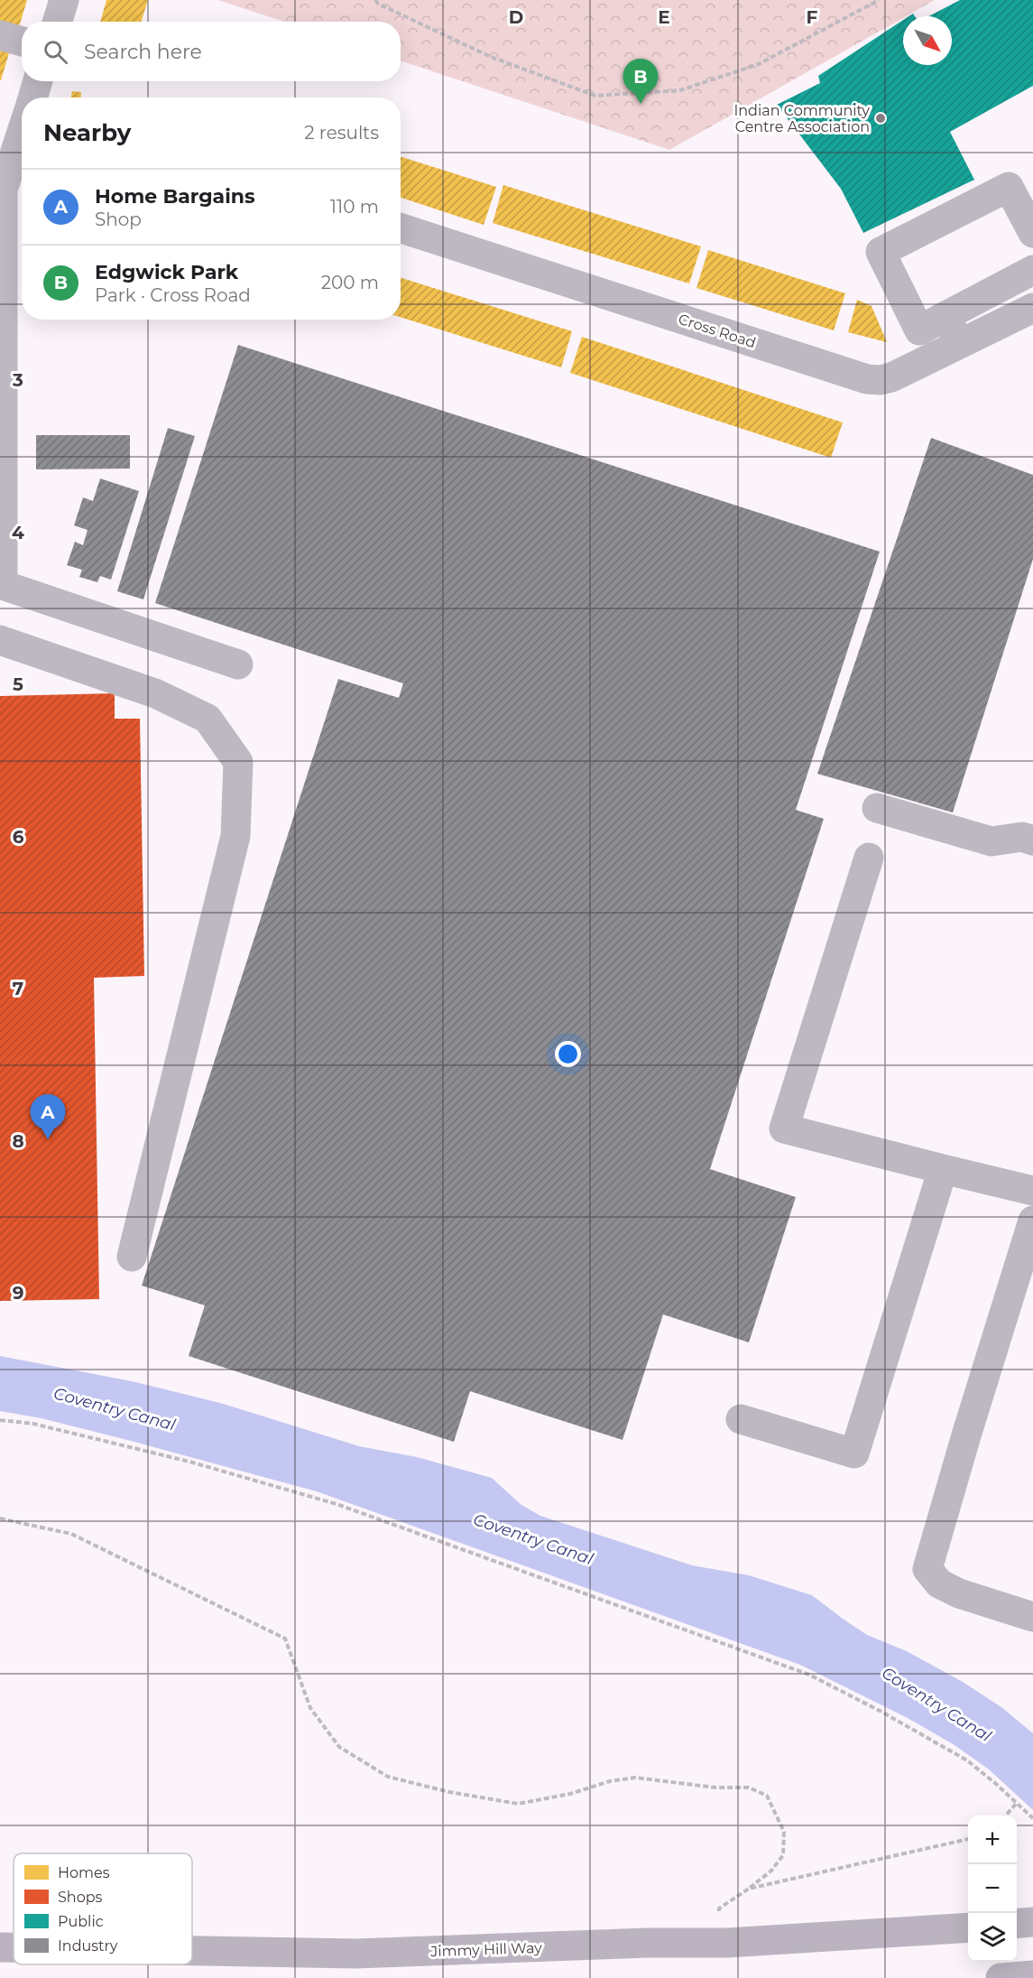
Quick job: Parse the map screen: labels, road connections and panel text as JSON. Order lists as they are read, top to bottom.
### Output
{
  "streets": {
    "highway": ["Jimmy Hill Way"],
    "street": ["Cross Road"]
  },
  "water": ["Coventry Canal"],
  "places": ["Indian Community Centre Association"],
  "legend": [
    "Homes",
    "Shops",
    "Public",
    "Industry"
  ],
  "north": "bottom right",
  "page": {
    "search": "Search here",
    "pins": ["B", "A"],
    "heading": ["Nearby", "2 results"],
    "list": [
      {
        "mark": "A",
        "name": "Home Bargains",
        "note": "Shop",
        "value": "110 m"
      },
      {
        "mark": "B",
        "name": "Edgwick Park",
        "note": "Park · Cross Road",
        "value": "200 m"
      }
    ],
    "map_buttons": ["+", "−"]
  },
  "grid": {
    "columns": ["D", "E", "F"],
    "rows": [
      "3",
      "4",
      "5",
      "6",
      "7",
      "8",
      "9"
    ]
  }
}
